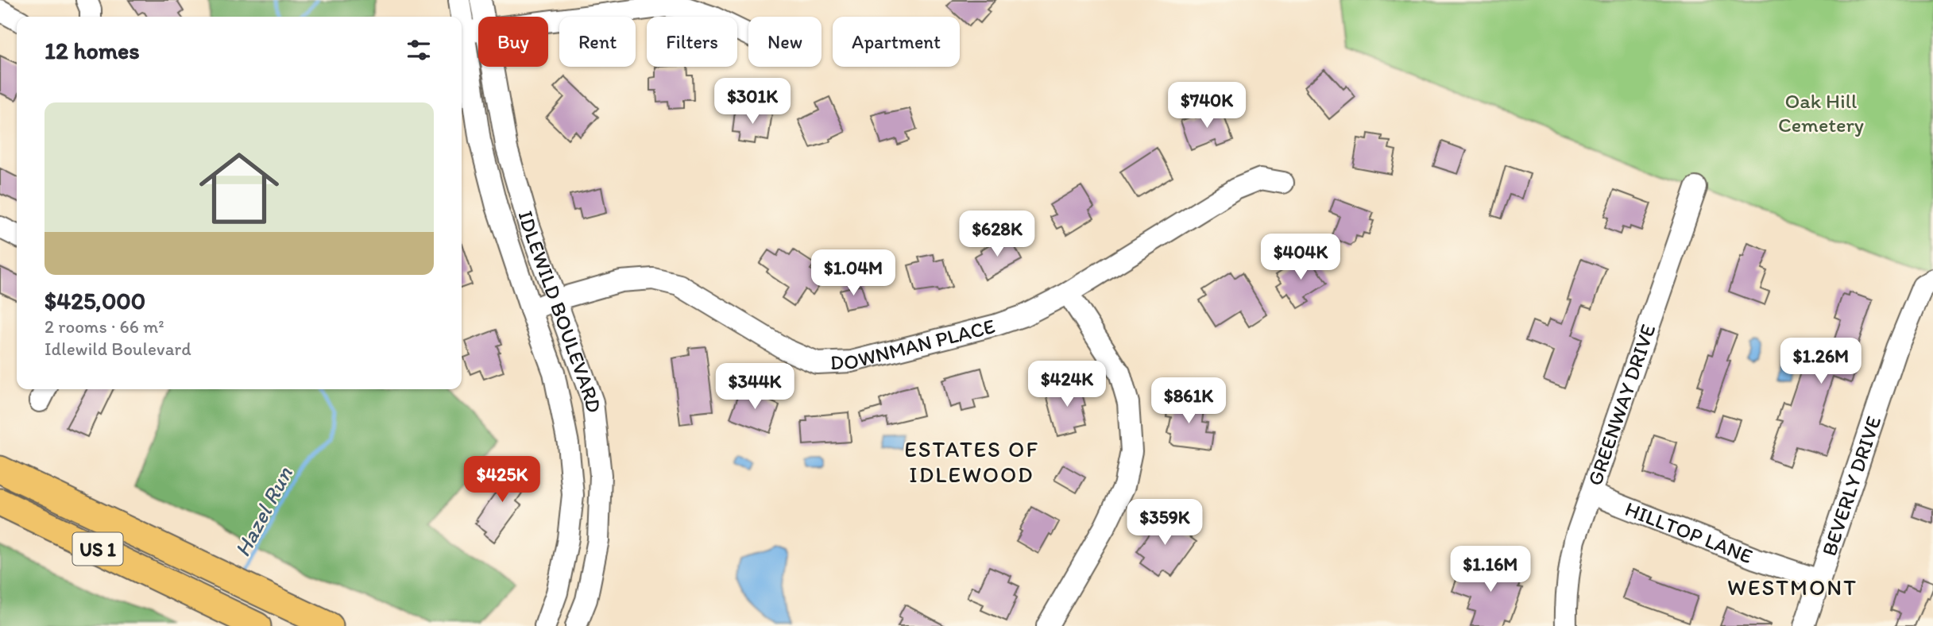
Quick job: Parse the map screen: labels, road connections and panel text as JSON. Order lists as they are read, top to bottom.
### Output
{
  "streets": {
    "main road": ["US 1"],
    "street": [
      "IDLEWILD BOULEVARD",
      "DOWNMAN PLACE",
      "GREENWAY DRIVE",
      "BEVERLY DRIVE",
      "HILLTOP LANE"
    ]
  },
  "crossings": [
    ["IDLEWILD BOULEVARD", "DOWNMAN PLACE"],
    ["GREENWAY DRIVE", "HILLTOP LANE"],
    ["BEVERLY DRIVE", "HILLTOP LANE"]
  ],
  "districts": ["ESTATES OF IDLEWOOD", "WESTMONT"],
  "water": ["Hazel Run"],
  "parks": ["Oak Hill Cemetery"],
  "page": {
    "chip": [
      "Buy",
      "Rent",
      "Filters",
      "New",
      "Apartment"
    ],
    "heading": "12 homes",
    "price": [
      "$301K",
      "$740K",
      "$628K",
      "$404K",
      "$1.04M",
      "$1.26M",
      "$424K",
      "$344K",
      "$861K",
      "$425K",
      "$359K",
      "$1.16M"
    ],
    "list": [
      {
        "name": "$425,000",
        "note": "2 rooms · 66 m² · Idlewild Boulevard"
      }
    ]
  }
}
